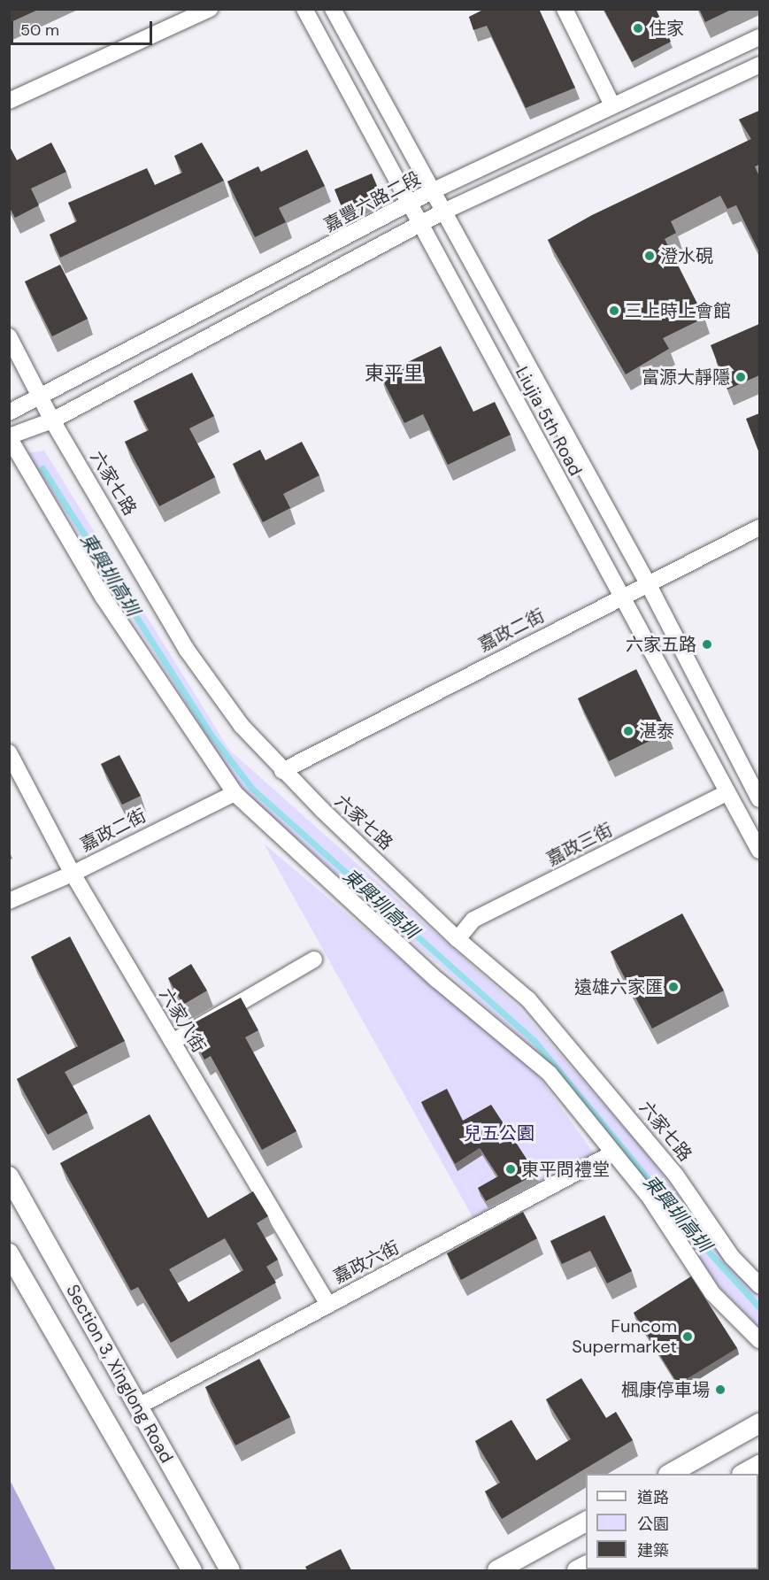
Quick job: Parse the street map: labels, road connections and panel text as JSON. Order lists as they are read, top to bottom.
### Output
{
  "streets": {
    "street": [
      "嘉豐六路二段",
      "Liujia 5th Road",
      "六家七路",
      "嘉政二街",
      "嘉政三街",
      "六家八街",
      "嘉政六街",
      "Section 3, Xinglong Road"
    ]
  },
  "crossings": [
    ["嘉豐六路二段", "Liujia 5th Road"],
    ["嘉豐六路二段", "六家七路"],
    ["Liujia 5th Road", "嘉政二街"],
    ["Liujia 5th Road", "嘉政三街"],
    ["六家七路", "嘉政二街"],
    ["六家七路", "嘉政三街"],
    ["嘉政二街", "六家八街"],
    ["六家八街", "嘉政六街"],
    ["嘉政六街", "Section 3, Xinglong Road"]
  ],
  "districts": ["東平里"],
  "water": ["東興圳高圳"],
  "parks": ["兒五公園"],
  "places": [
    "住家",
    "澄水硯",
    "三上時上會館",
    "富源大靜隱",
    "六家五路",
    "湛泰",
    "遠雄六家匯",
    "東平問禮堂",
    "Funcom Supermarket",
    "楓康停車場"
  ],
  "legend": ["道路", "公園", "建築"],
  "scale_bar": "50 m"
}
